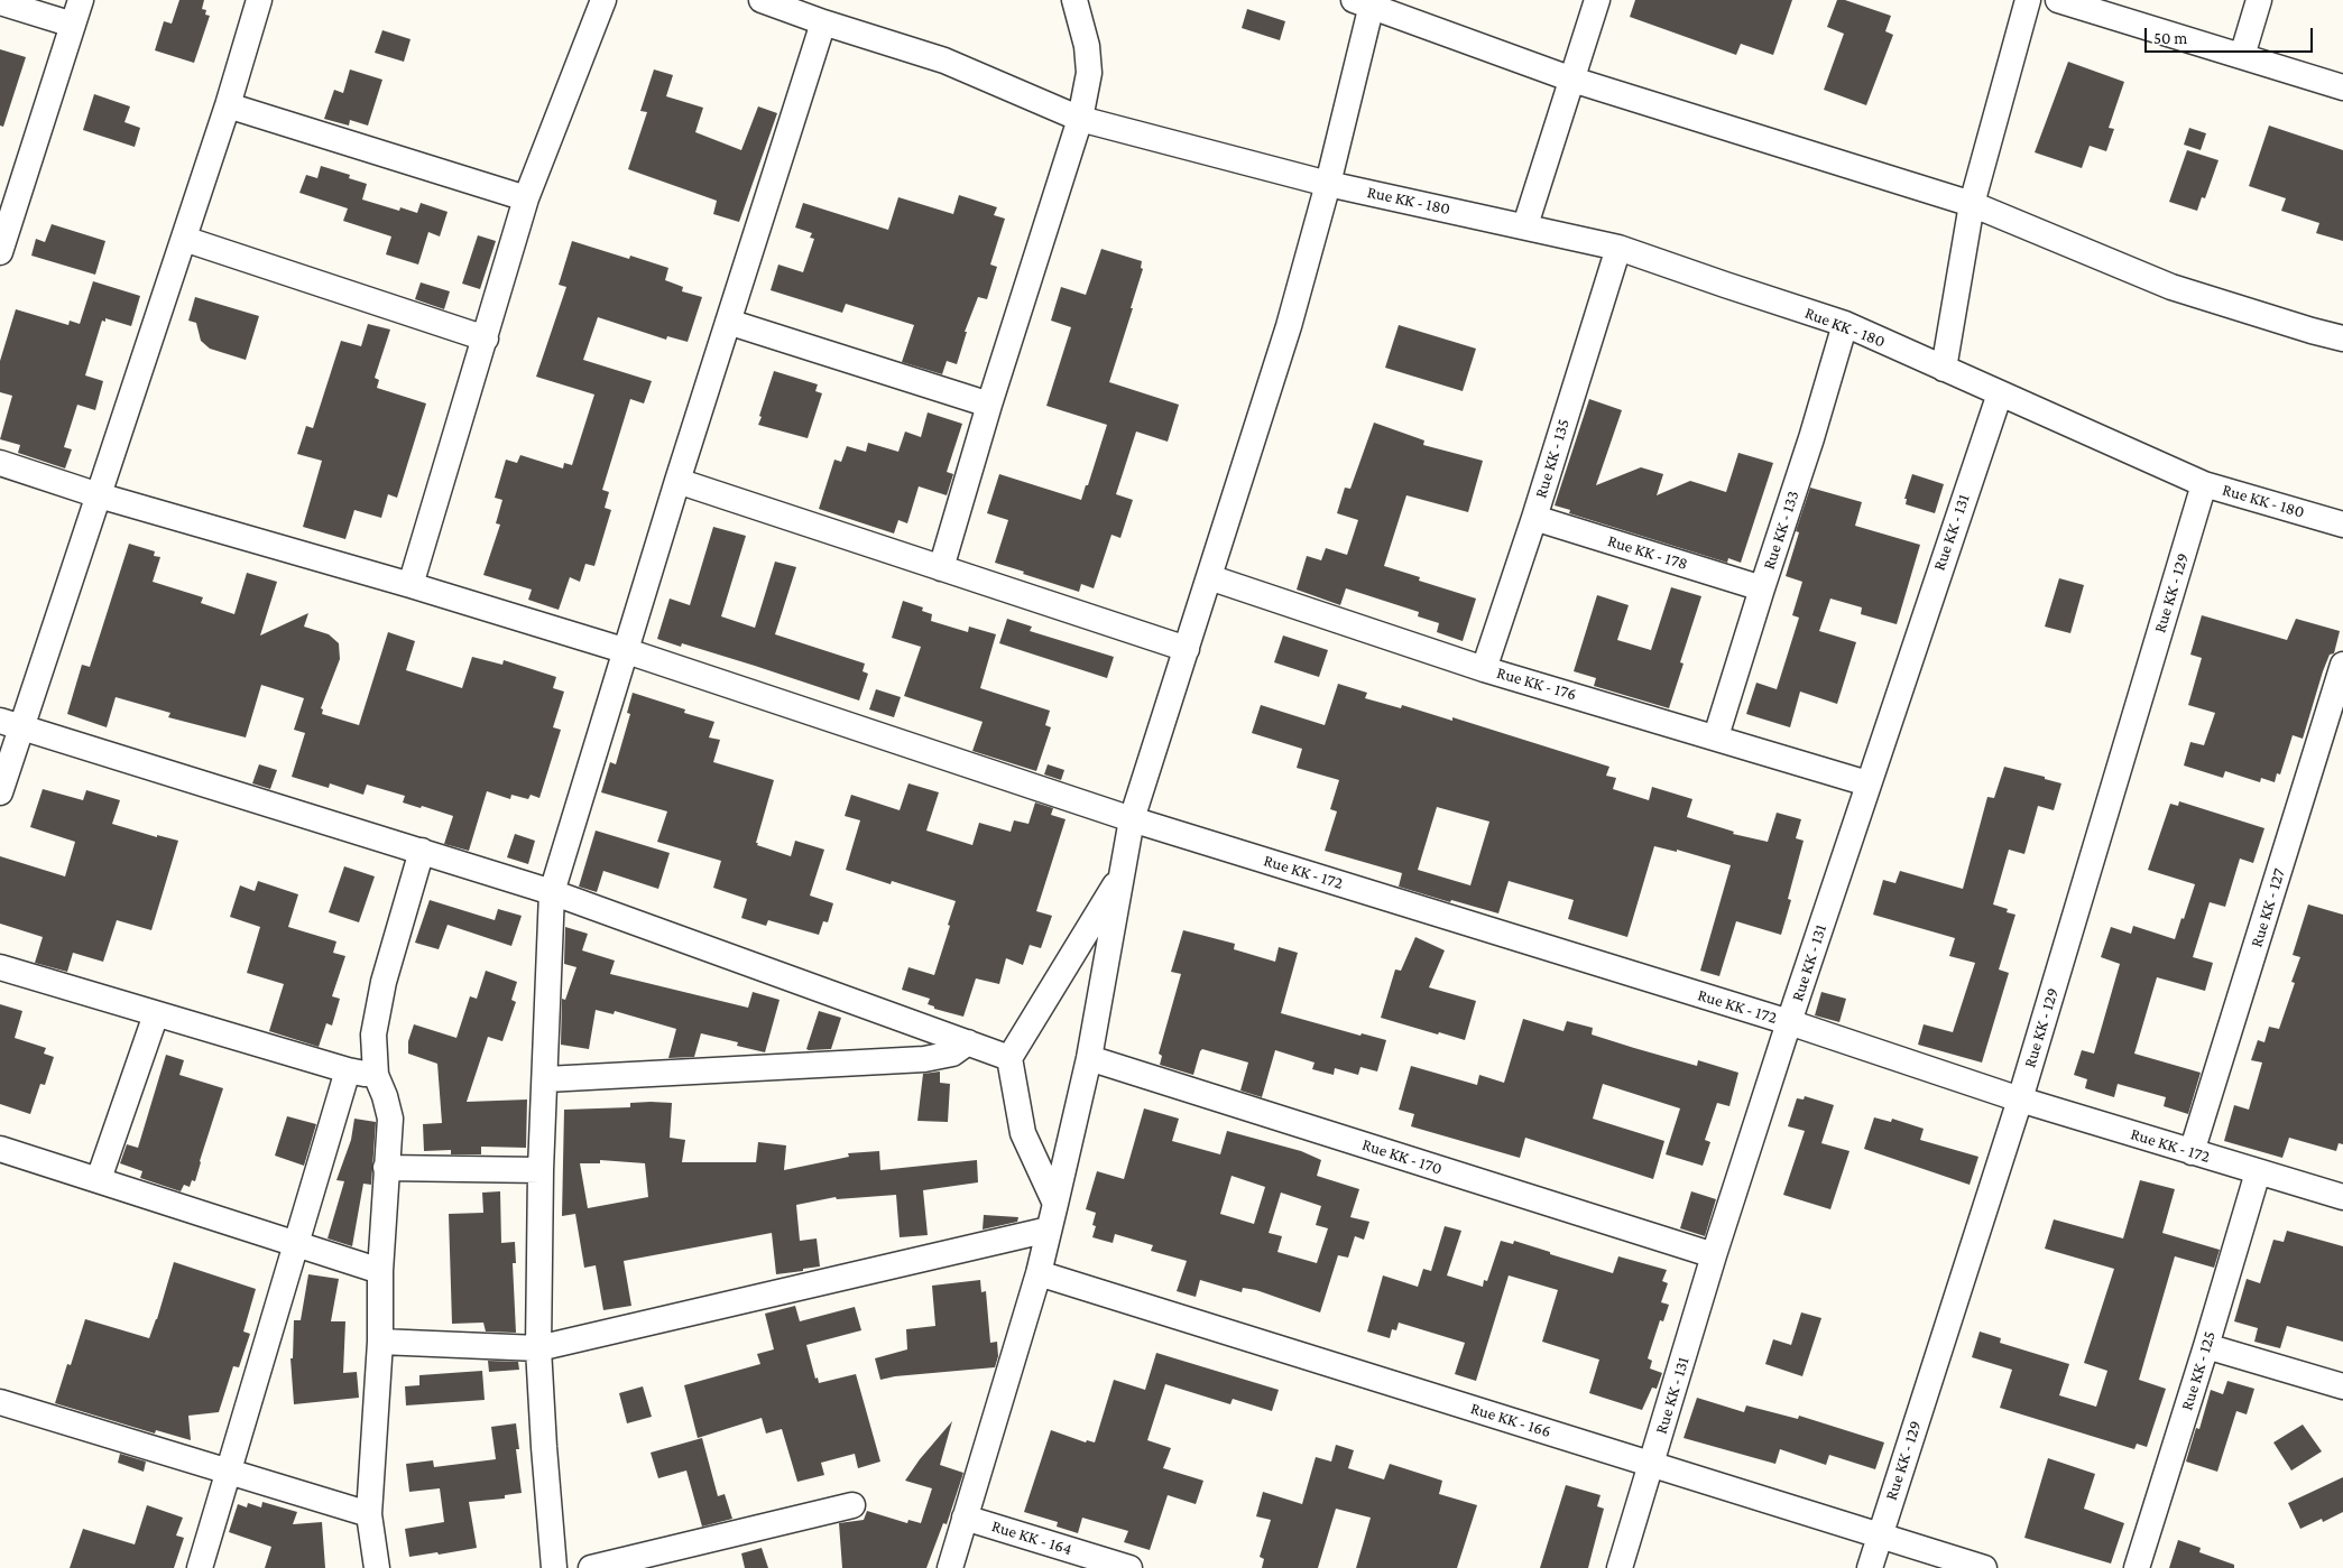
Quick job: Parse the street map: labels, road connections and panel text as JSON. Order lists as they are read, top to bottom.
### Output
{
  "streets": {
    "street": [
      "Rue KK - 180",
      "Rue KK - 135",
      "Rue KK - 133",
      "Rue KK - 131",
      "Rue KK - 178",
      "Rue KK - 129",
      "Rue KK - 176",
      "Rue KK - 172",
      "Rue KK - 127",
      "Rue KK - 170",
      "Rue KK - 125",
      "Rue KK - 166",
      "Rue KK - 164"
    ]
  },
  "crossings": [
    ["Rue KK - 180", "Rue KK - 135"],
    ["Rue KK - 180", "Rue KK - 133"],
    ["Rue KK - 180", "Rue KK - 131"],
    ["Rue KK - 180", "Rue KK - 129"],
    ["Rue KK - 135", "Rue KK - 178"],
    ["Rue KK - 135", "Rue KK - 176"],
    ["Rue KK - 133", "Rue KK - 178"],
    ["Rue KK - 133", "Rue KK - 176"],
    ["Rue KK - 131", "Rue KK - 176"],
    ["Rue KK - 131", "Rue KK - 172"],
    ["Rue KK - 131", "Rue KK - 170"],
    ["Rue KK - 131", "Rue KK - 166"],
    ["Rue KK - 129", "Rue KK - 172"],
    ["Rue KK - 129", "Rue KK - 166"],
    ["Rue KK - 172", "Rue KK - 127"],
    ["Rue KK - 172", "Rue KK - 125"]
  ],
  "scale_bar": "50 m"
}
